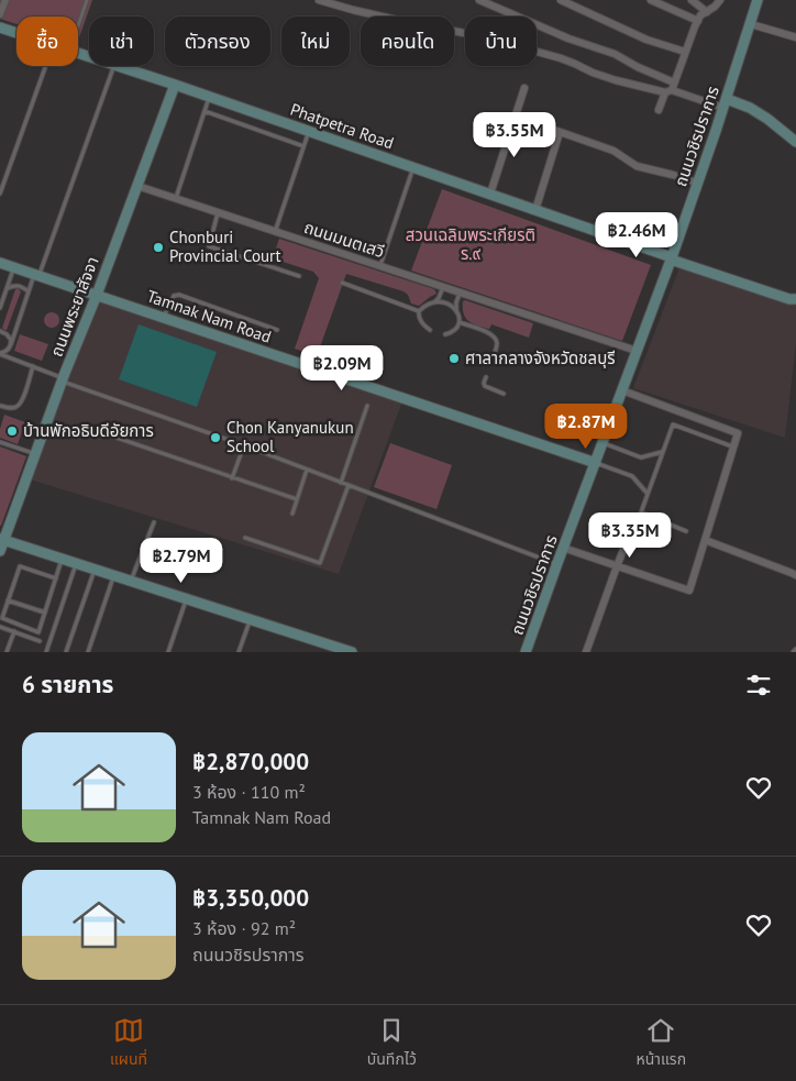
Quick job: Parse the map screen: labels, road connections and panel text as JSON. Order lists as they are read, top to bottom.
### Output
{
  "streets": {
    "street": [
      "Phatpetra Road",
      "ถนนวชิรปราการ",
      "ถนนมนตเสวี",
      "ถนนพระยาสัจจา",
      "Tamnak Nam Road"
    ]
  },
  "crossings": [
    ["Phatpetra Road", "ถนนวชิรปราการ"],
    ["Phatpetra Road", "ถนนพระยาสัจจา"],
    ["ถนนวชิรปราการ", "ถนนมนตเสวี"],
    ["ถนนวชิรปราการ", "Tamnak Nam Road"],
    ["ถนนมนตเสวี", "ถนนพระยาสัจจา"],
    ["ถนนพระยาสัจจา", "Tamnak Nam Road"]
  ],
  "parks": ["สวนเฉลิมพระเกียรติ ร.๙"],
  "places": [
    "Chonburi Provincial Court",
    "ศาลากลางจังหวัดชลบุรี",
    "บ้านพักอธิบดีอัยการ",
    "Chon Kanyanukun School"
  ],
  "page": {
    "chip": [
      "ซื้อ",
      "เช่า",
      "ตัวกรอง",
      "ใหม่",
      "คอนโด",
      "บ้าน"
    ],
    "price": [
      "฿3.55M",
      "฿2.46M",
      "฿2.09M",
      "฿2.87M",
      "฿3.35M",
      "฿2.79M"
    ],
    "heading": "6 รายการ",
    "list": [
      {
        "name": "฿2,870,000",
        "note": "3 ห้อง · 110 m² · Tamnak Nam Road"
      },
      {
        "name": "฿3,350,000",
        "note": "3 ห้อง · 92 m² · ถนนวชิรปราการ"
      }
    ],
    "tabs": ["แผนที่", "บันทึกไว้", "หน้าแรก"]
  }
}
